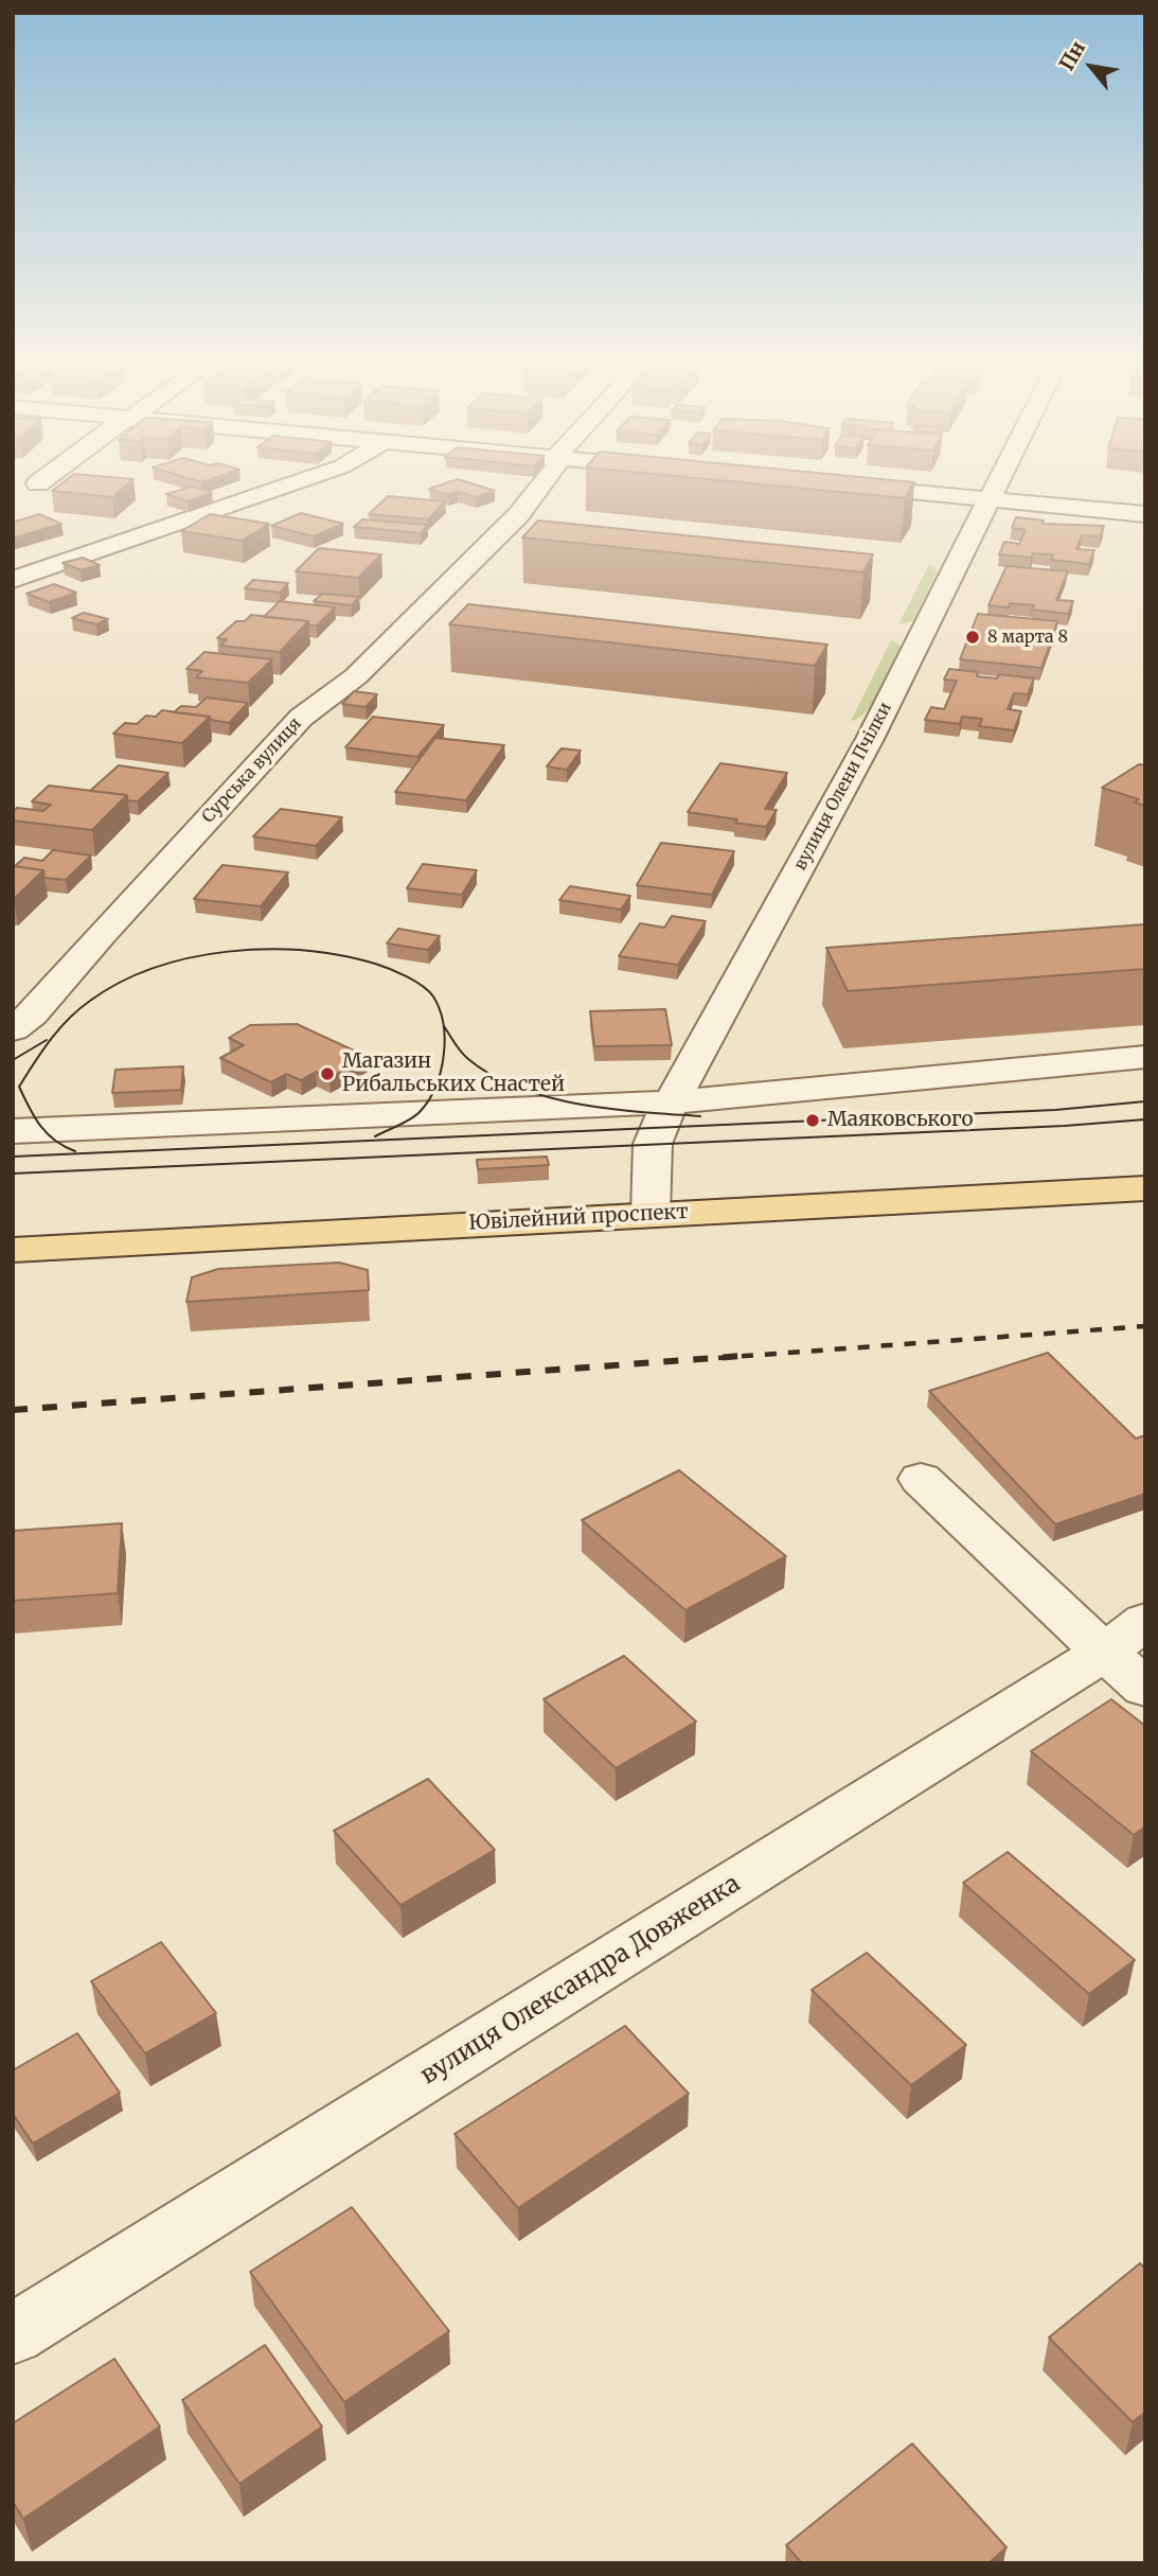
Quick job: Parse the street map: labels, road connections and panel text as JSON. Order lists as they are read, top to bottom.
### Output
{
  "streets": {
    "main road": ["Ювілейний проспект"],
    "street": ["Сурська вулиця", "вулиця Олени Пчілки", "вулиця Олександра Довженка"]
  },
  "crossings": [
    ["вулиця Олени Пчілки", "Ювілейний проспект"]
  ],
  "places": ["8 марта 8", "Магазин Рибальських Снастей", "Маяковського"],
  "north": "top left"
}
